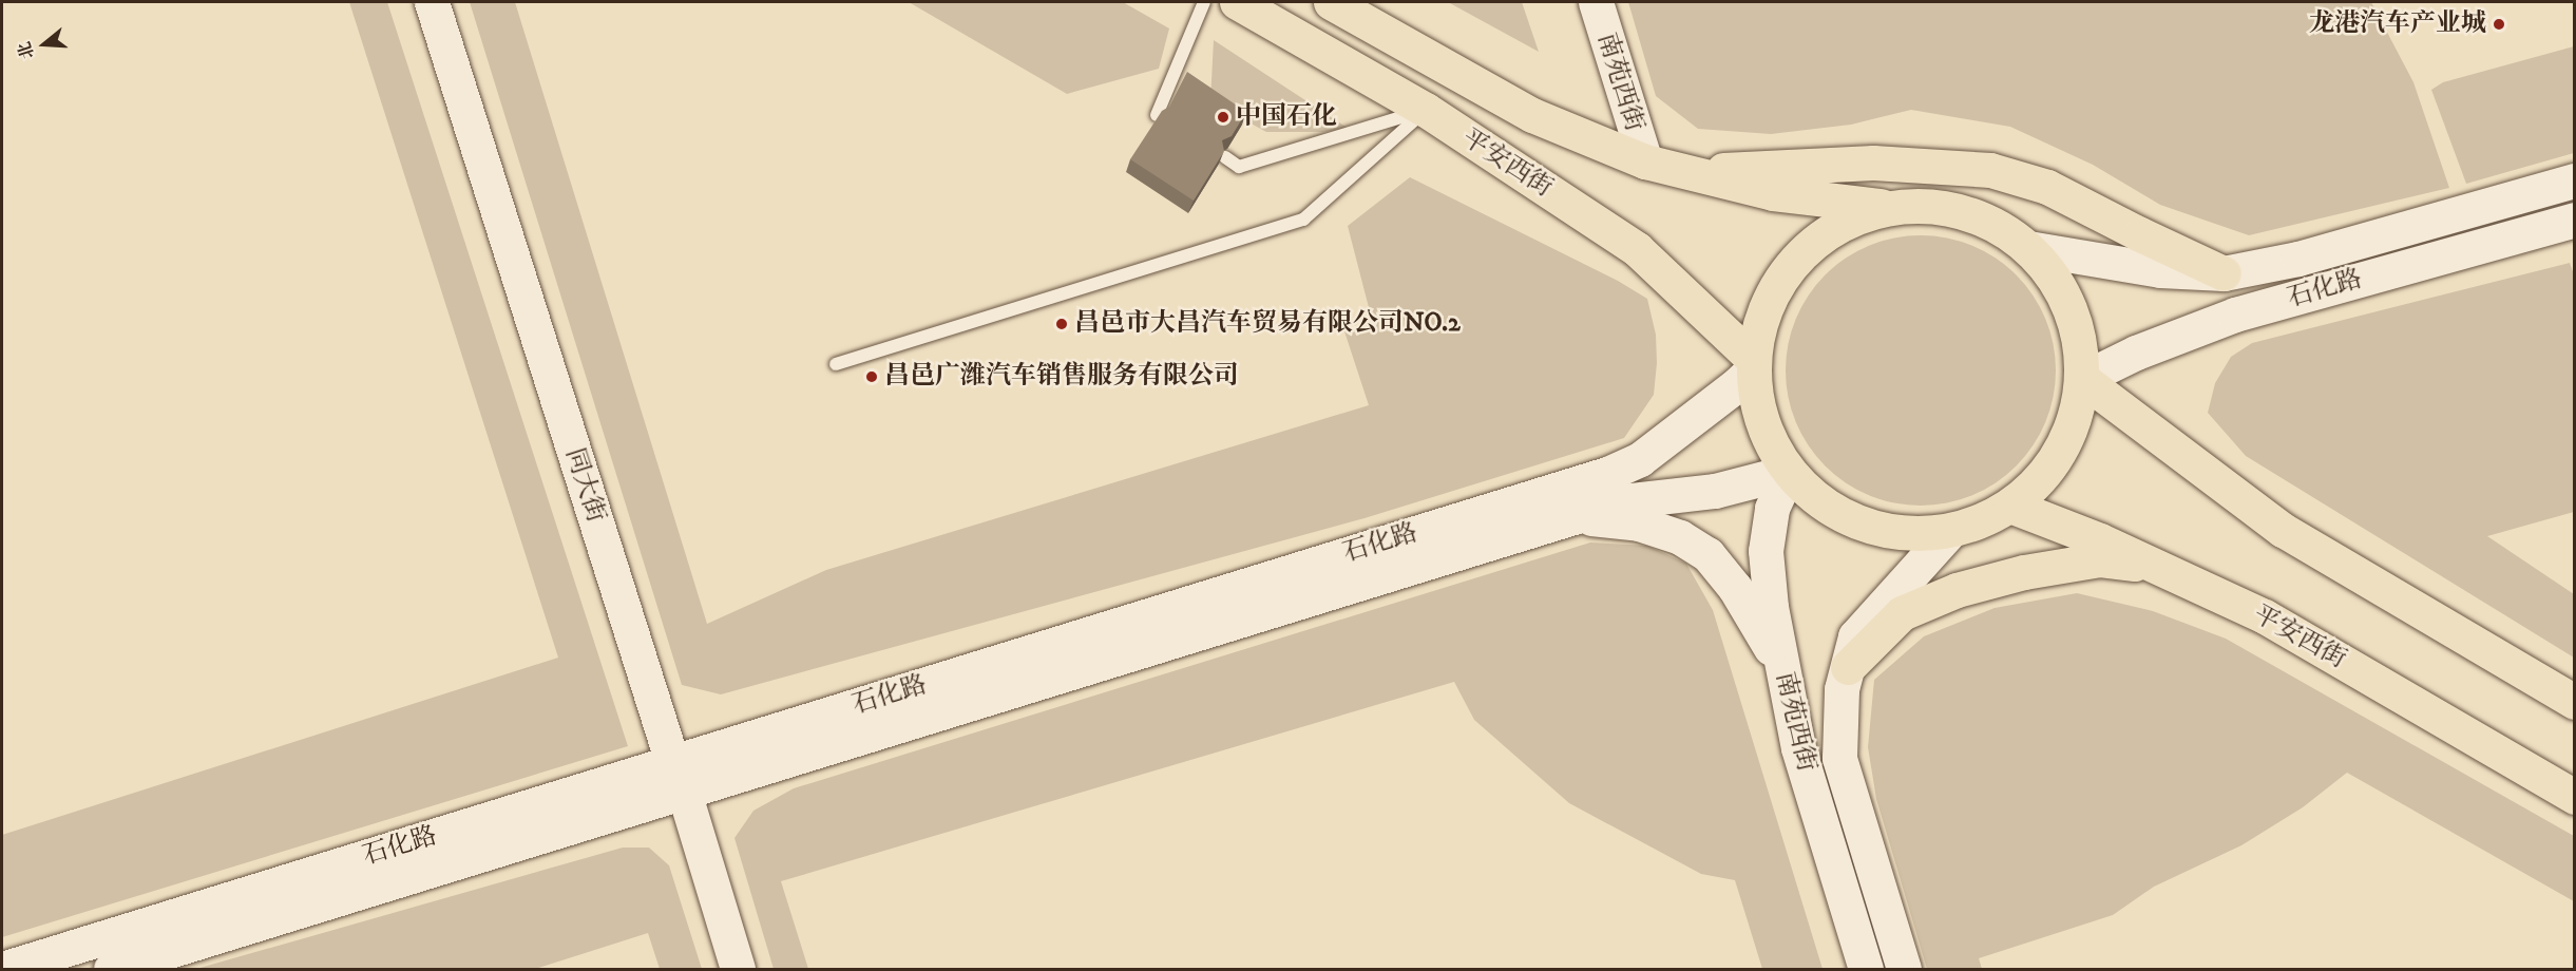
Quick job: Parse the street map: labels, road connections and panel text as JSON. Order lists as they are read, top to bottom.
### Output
{
  "streets": {
    "main road": [
      "南苑西街",
      "平安西街",
      "石化路",
      "同大街"
    ]
  },
  "crossings": [
    ["南苑西街", "平安西街"],
    ["南苑西街", "石化路"],
    ["平安西街", "石化路"],
    ["石化路", "同大街"]
  ],
  "places": [
    "龙港汽车产业城",
    "中国石化",
    "昌邑市大昌汽车贸易有限公司NO.2",
    "昌邑广潍汽车销售服务有限公司"
  ],
  "north": "left"
}
